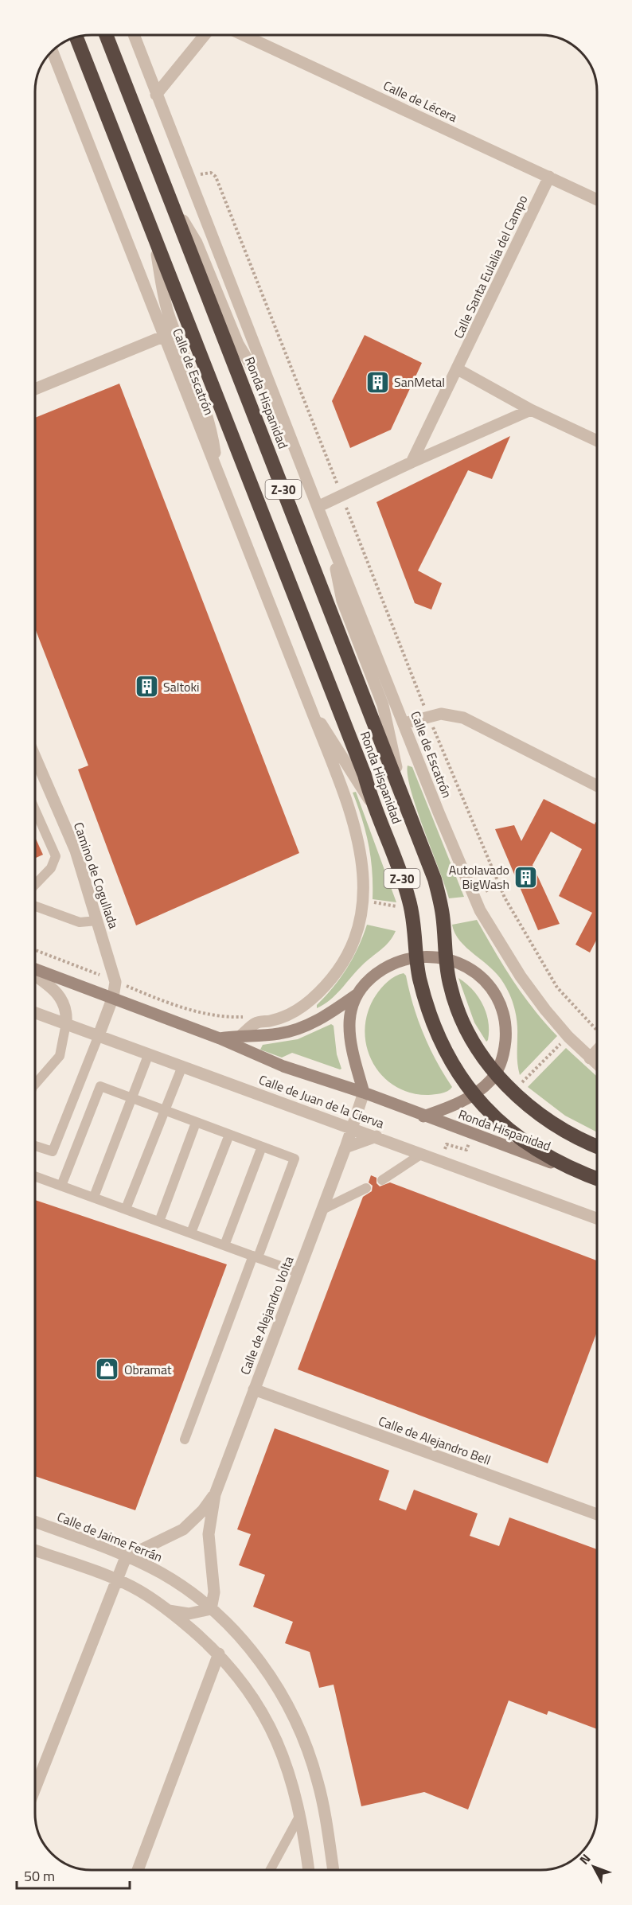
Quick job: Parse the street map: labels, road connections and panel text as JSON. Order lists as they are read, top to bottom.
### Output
{
  "streets": {
    "highway": ["Ronda Hispanidad", "Z-30"],
    "street": [
      "Calle de Lécera",
      "Calle Santa Eulalia del Campo",
      "Calle de Escatrón",
      "Camino de Cogullada",
      "Calle de Juan de la Cierva",
      "Calle de Alejandro Volta",
      "Calle de Alejandro Bell",
      "Calle de Jaime Ferrán"
    ]
  },
  "crossings": [
    ["Calle de Lécera", "Calle Santa Eulalia del Campo"],
    ["Calle de Escatrón", "Ronda Hispanidad"],
    ["Ronda Hispanidad", "Camino de Cogullada"],
    ["Ronda Hispanidad", "Calle de Alejandro Volta"],
    ["Camino de Cogullada", "Calle de Juan de la Cierva"],
    ["Calle de Juan de la Cierva", "Calle de Alejandro Volta"],
    ["Calle de Alejandro Volta", "Calle de Alejandro Bell"],
    ["Calle de Alejandro Volta", "Calle de Jaime Ferrán"]
  ],
  "places": {
    "building": ["SanMetal", "Saltoki", "Autolavado BigWash"],
    "shop": ["Obramat"]
  },
  "scale_bar": "50 m",
  "north": "top left"
}
